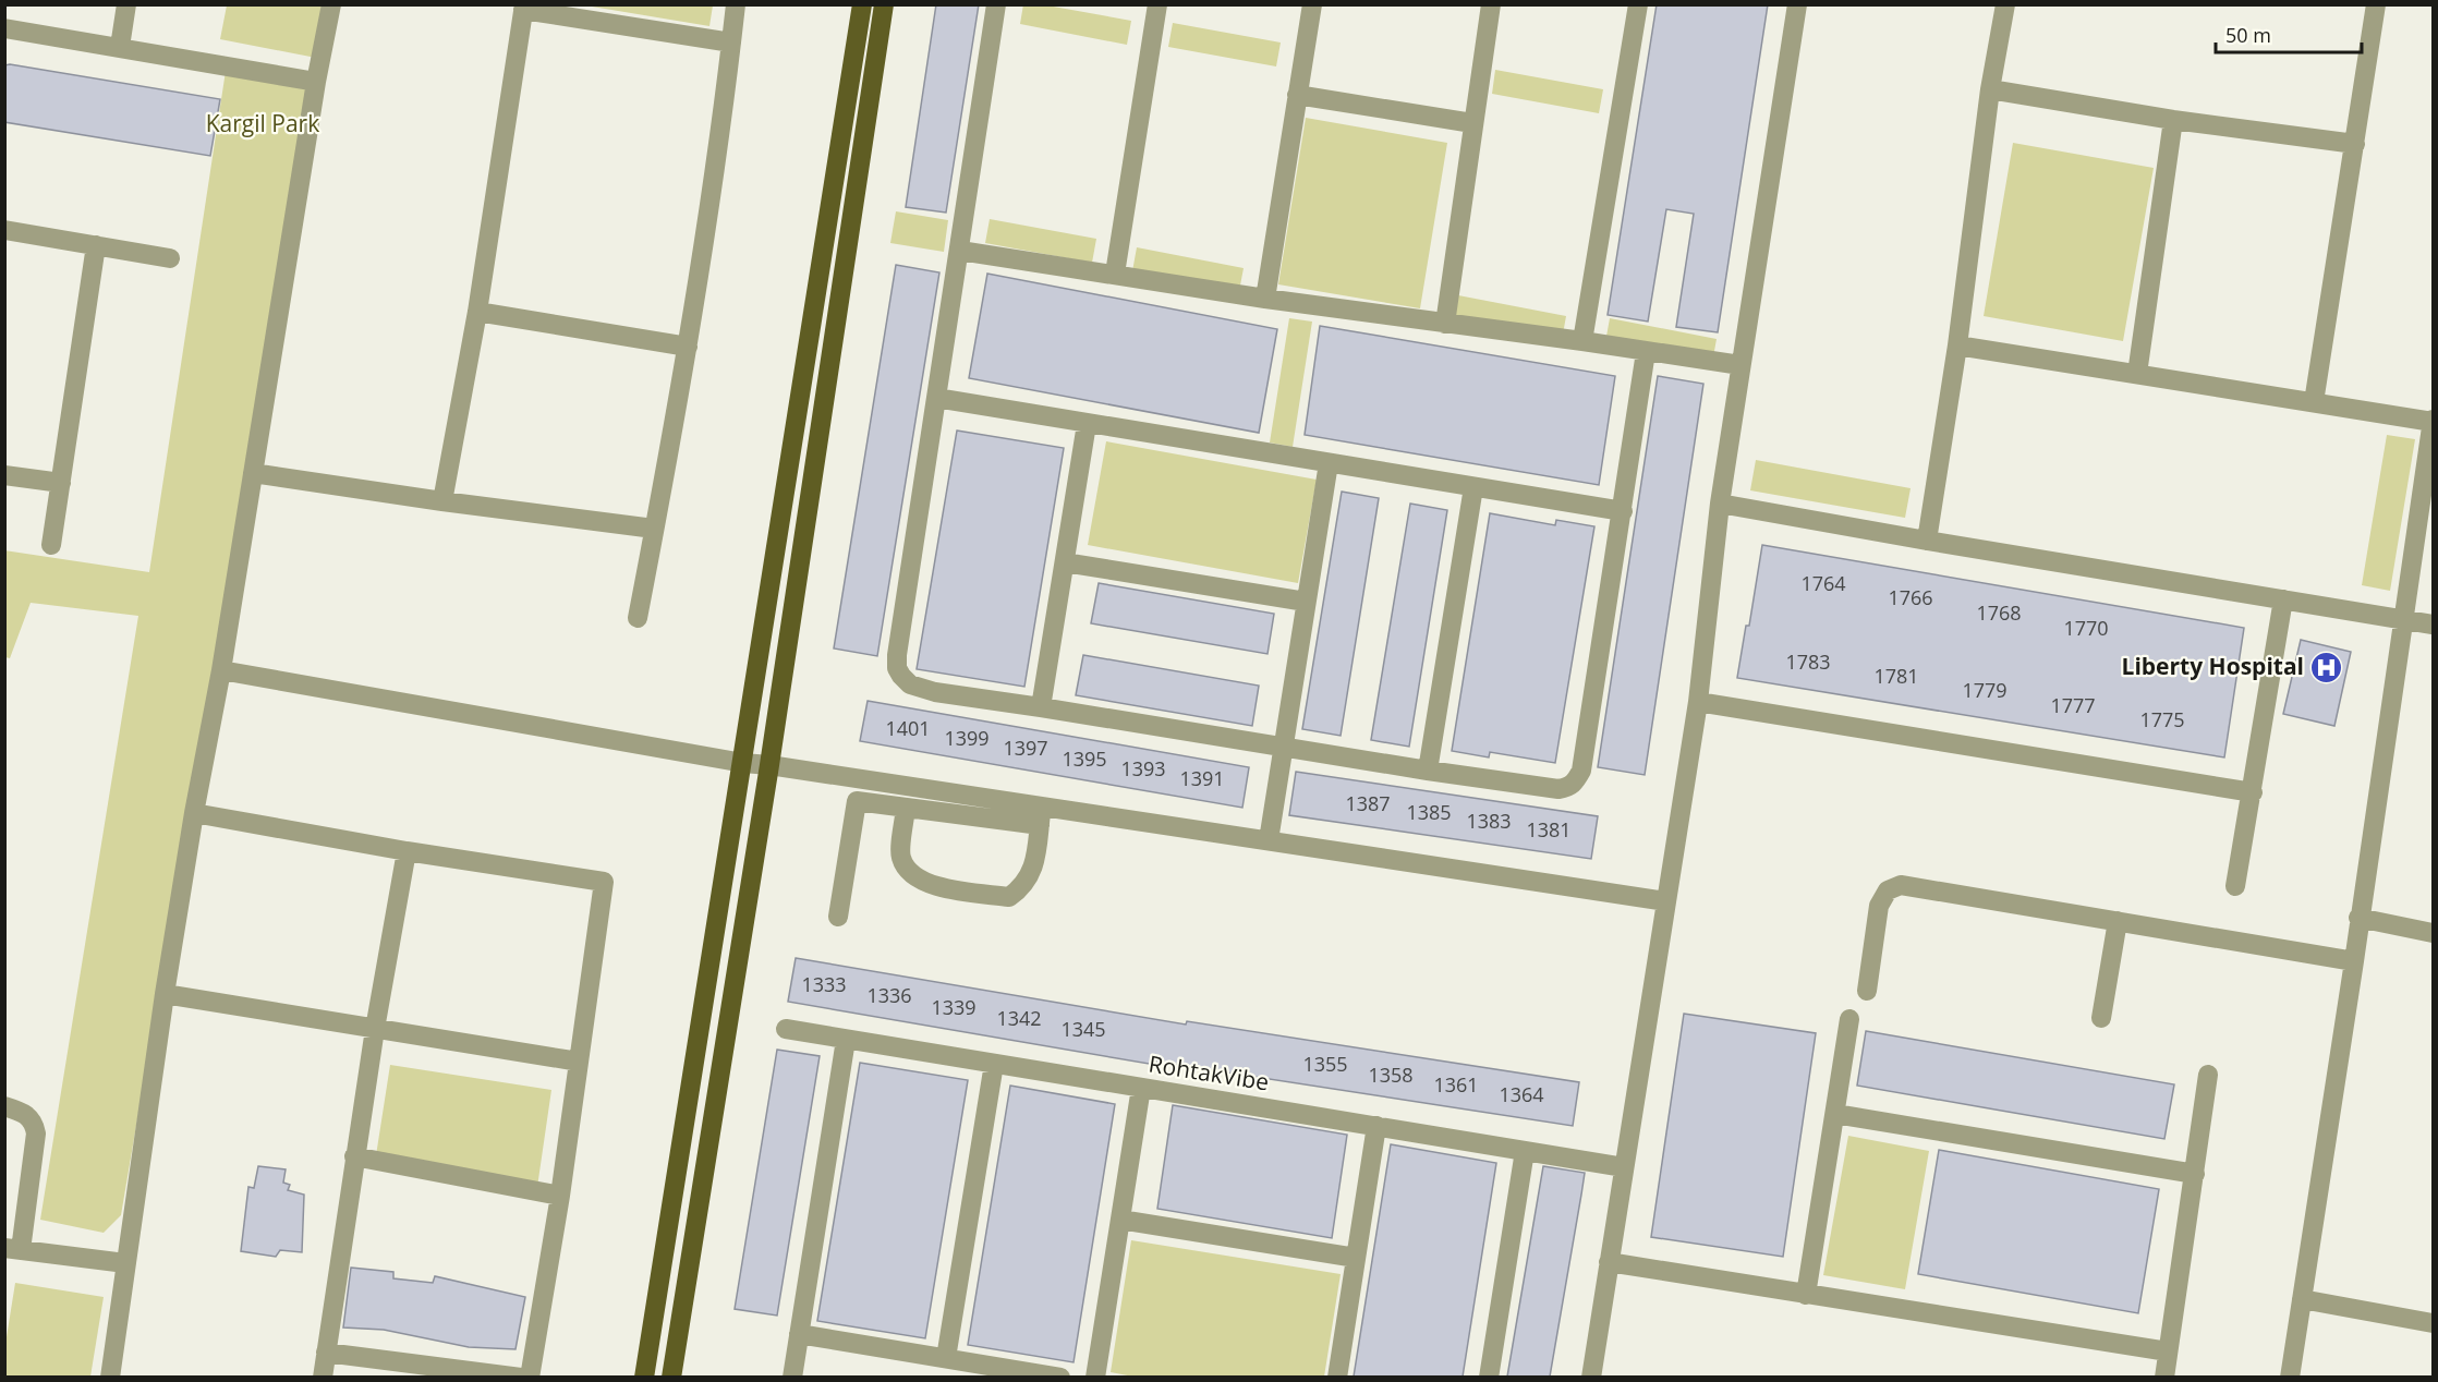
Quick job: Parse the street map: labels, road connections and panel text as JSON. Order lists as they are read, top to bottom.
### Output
{
  "streets": {
    "street": ["RohtakVibe"]
  },
  "parks": ["Kargil Park"],
  "places": {
    "hospital": ["Liberty Hospital"]
  },
  "house_numbers": [
    "1764",
    "1766",
    "1768",
    "1770",
    "1783",
    "1781",
    "1779",
    "1777",
    "1775",
    "1401",
    "1399",
    "1397",
    "1395",
    "1393",
    "1391",
    "1387",
    "1385",
    "1383",
    "1381",
    "1333",
    "1336",
    "1339",
    "1342",
    "1345",
    "1355",
    "1358",
    "1361",
    "1364"
  ],
  "scale_bar": "50 m"
}
